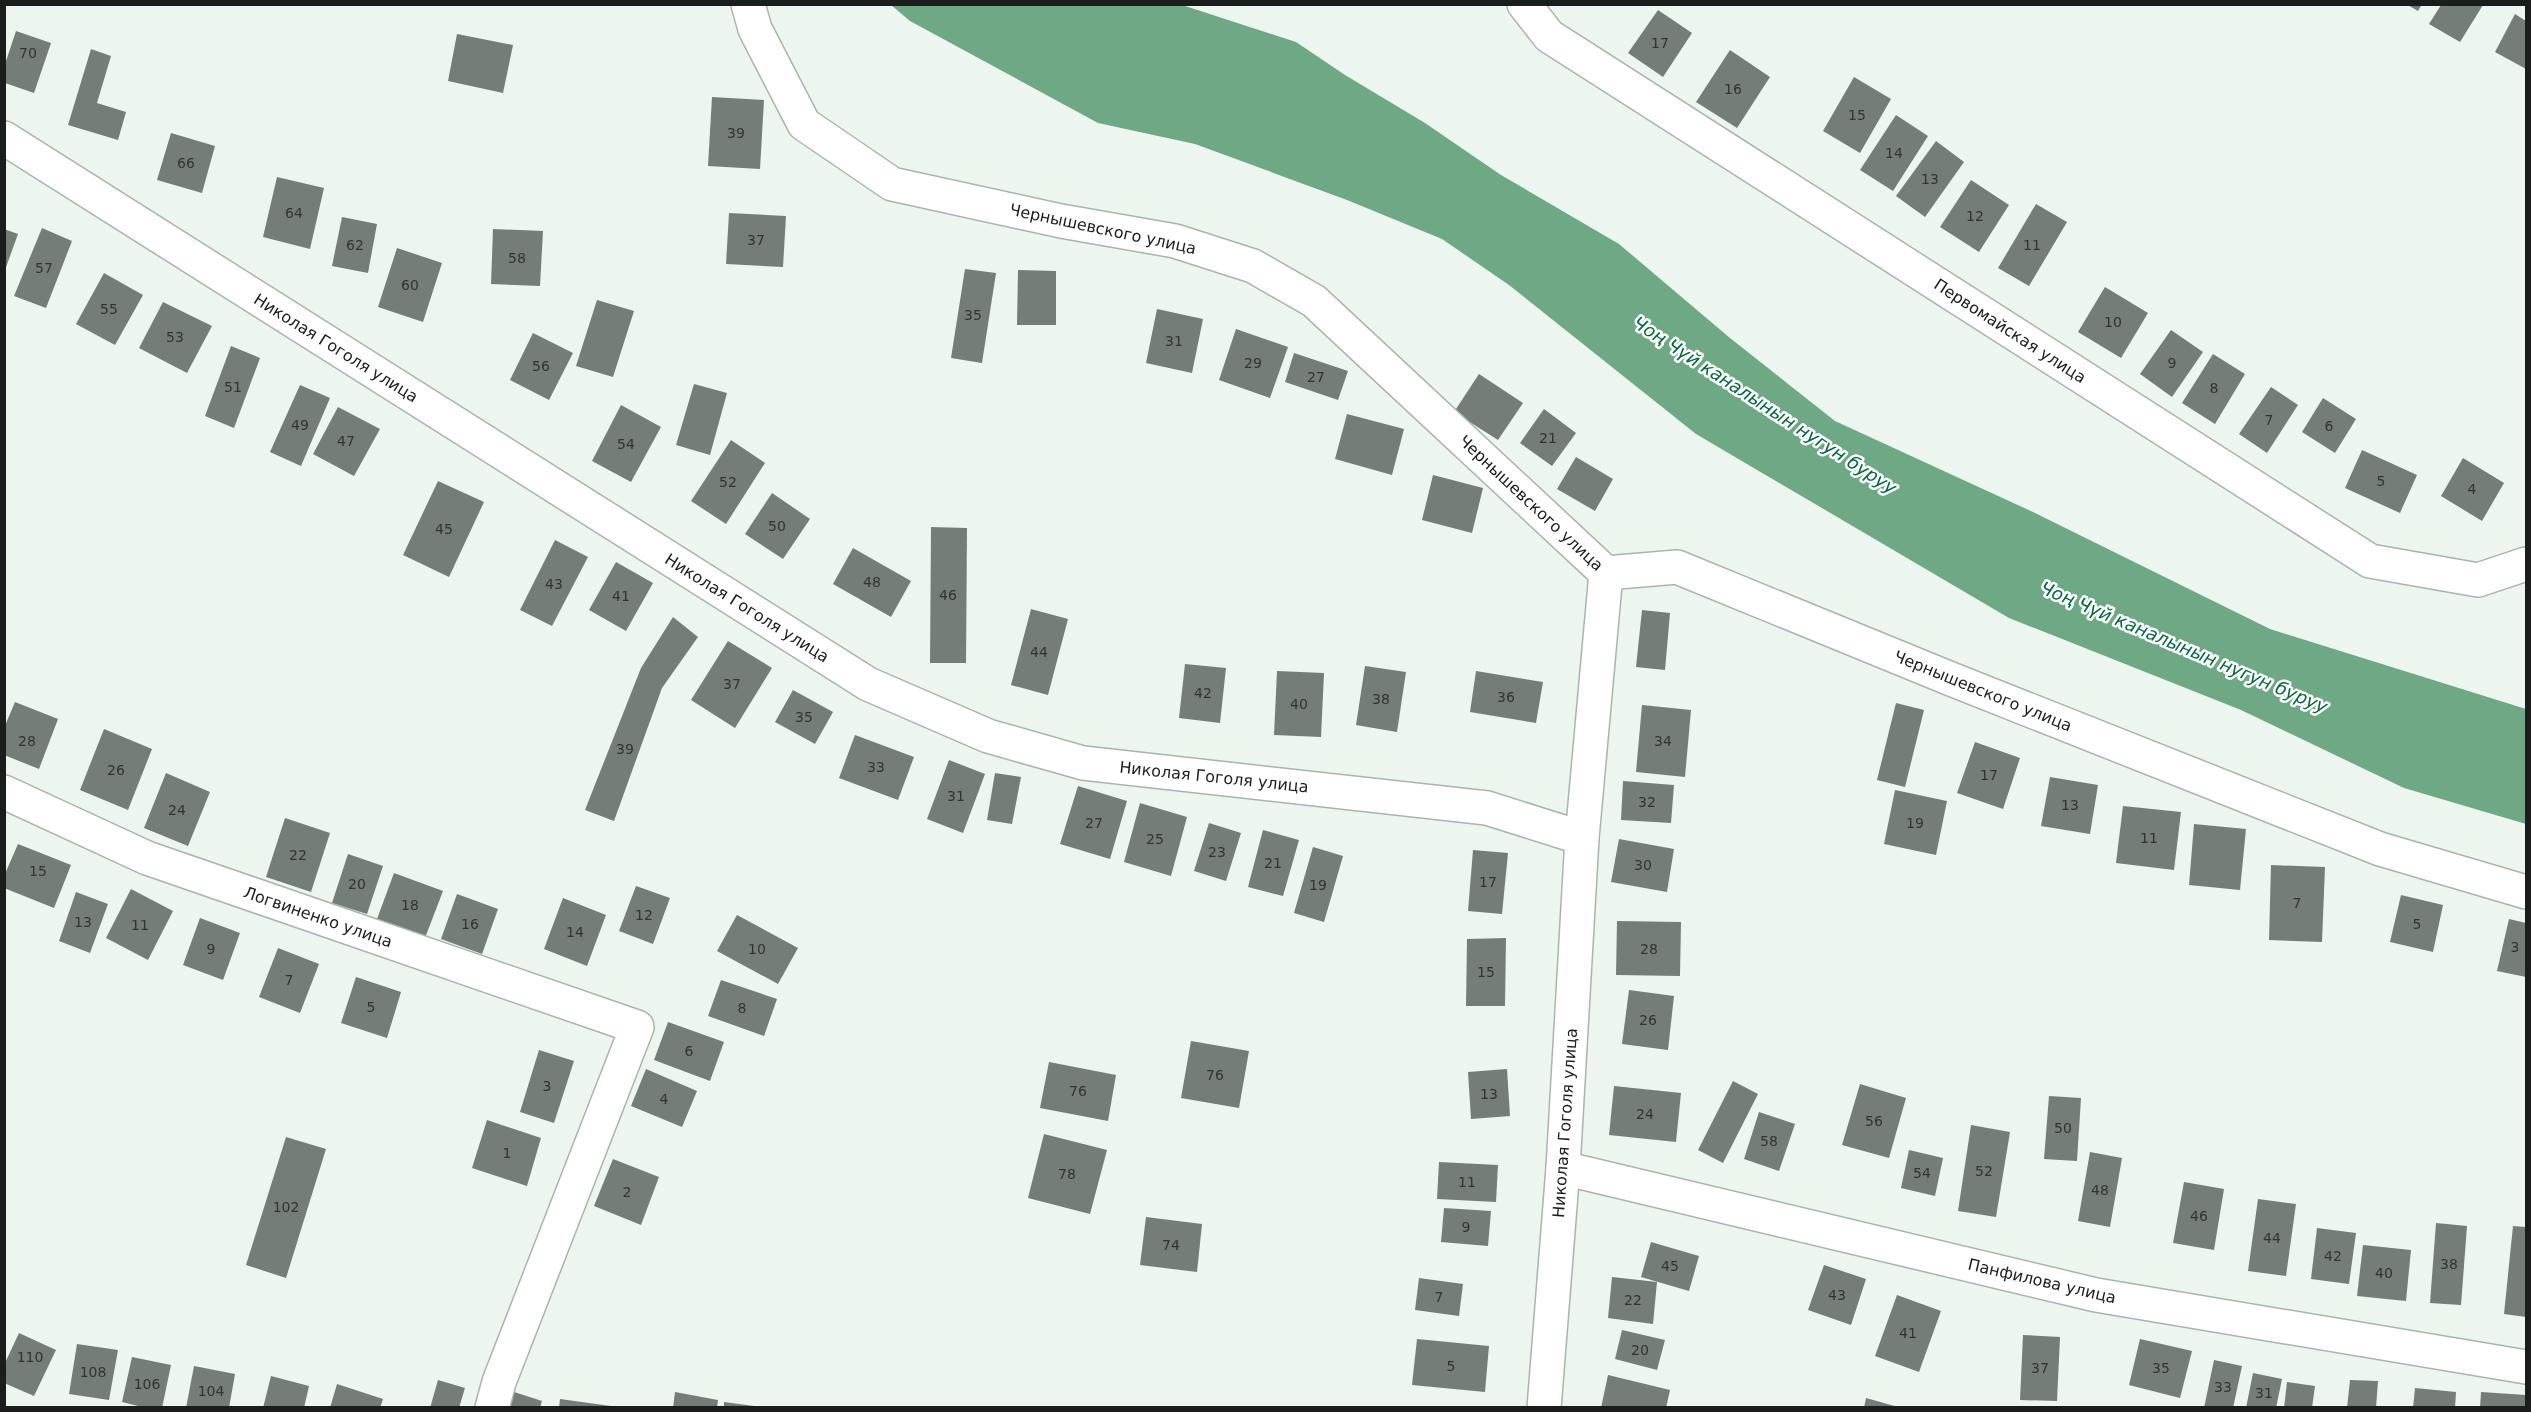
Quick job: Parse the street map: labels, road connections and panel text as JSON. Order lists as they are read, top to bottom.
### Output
{
  "streets": {
    "street": [
      "Чернышевского улица",
      "Первомайская улица",
      "Николая Гоголя улица",
      "Логвиненко улица",
      "Панфилова улица"
    ]
  },
  "crossings": [
    ["Чернышевского улица", "Николая Гоголя улица"],
    ["Николая Гоголя улица", "Панфилова улица"]
  ],
  "water": ["Чоң Чүй каналынын нугун буруу"],
  "house_numbers": [
    "17",
    "70",
    "16",
    "15",
    "39",
    "14",
    "66",
    "13",
    "64",
    "12",
    "37",
    "62",
    "11",
    "58",
    "57",
    "60",
    "55",
    "35",
    "10",
    "53",
    "31",
    "29",
    "9",
    "56",
    "27",
    "51",
    "8",
    "7",
    "49",
    "6",
    "21",
    "47",
    "54",
    "5",
    "52",
    "4",
    "50",
    "45",
    "48",
    "43",
    "46",
    "41",
    "44",
    "37",
    "42",
    "36",
    "38",
    "40",
    "35",
    "28",
    "34",
    "39",
    "33",
    "26",
    "17",
    "31",
    "32",
    "13",
    "24",
    "27",
    "19",
    "11",
    "25",
    "23",
    "22",
    "21",
    "30",
    "15",
    "17",
    "20",
    "19",
    "7",
    "18",
    "12",
    "13",
    "16",
    "5",
    "11",
    "14",
    "3",
    "9",
    "10",
    "28",
    "15",
    "7",
    "5",
    "8",
    "26",
    "6",
    "76",
    "3",
    "76",
    "13",
    "4",
    "24",
    "56",
    "50",
    "58",
    "1",
    "52",
    "54",
    "78",
    "11",
    "48",
    "2",
    "102",
    "46",
    "9",
    "44",
    "74",
    "42",
    "38",
    "45",
    "40",
    "43",
    "7",
    "22",
    "41",
    "20",
    "110",
    "5",
    "37",
    "35",
    "108",
    "106",
    "33",
    "104",
    "31"
  ]
}
